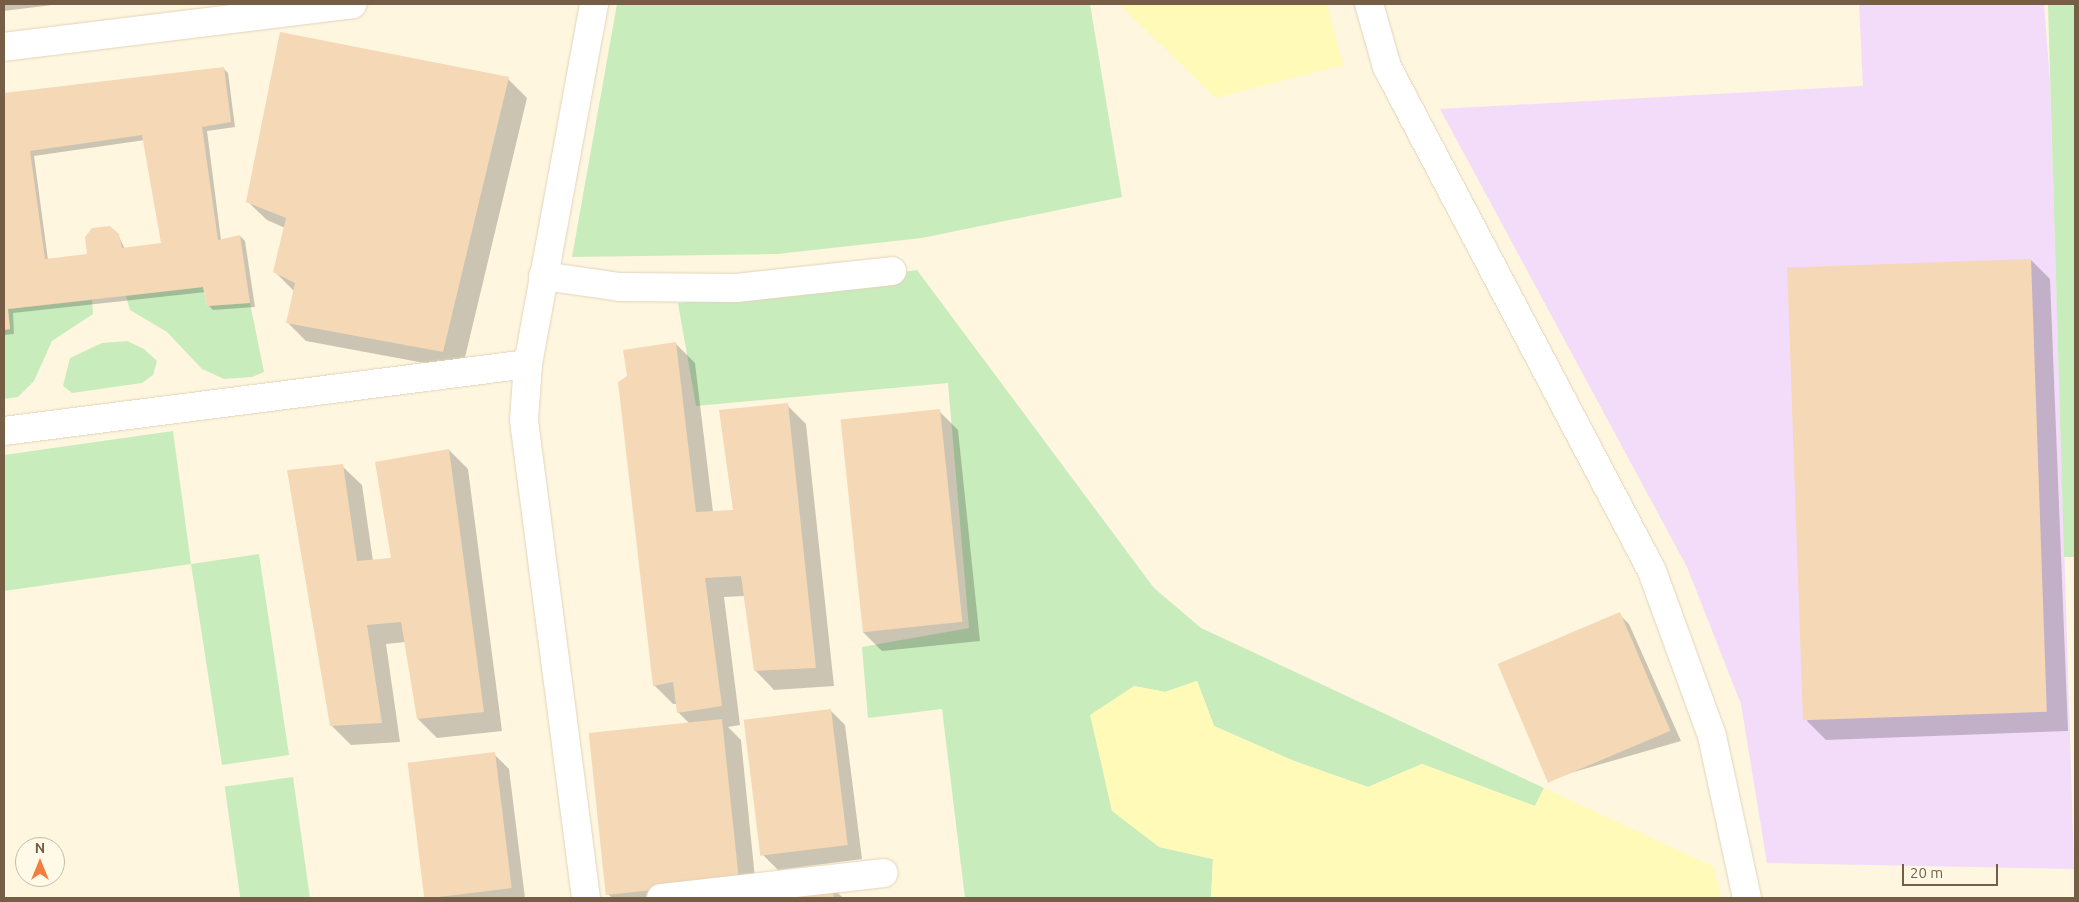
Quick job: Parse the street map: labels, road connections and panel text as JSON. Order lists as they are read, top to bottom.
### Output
{
  "scale_bar": "20 m",
  "north": "top"
}
